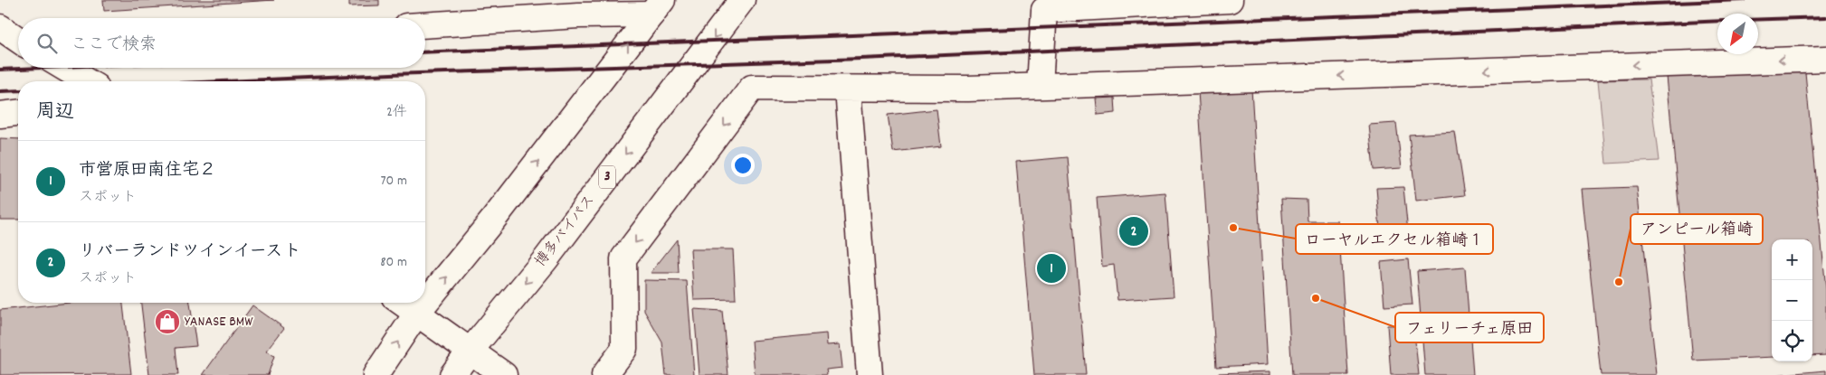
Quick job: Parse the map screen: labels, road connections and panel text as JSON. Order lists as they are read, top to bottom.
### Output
{
  "streets": {
    "main road": ["3", "博多バイパス"]
  },
  "places": {
    "other": ["ローヤルエクセル箱崎１", "アンピール箱崎", "フェリーチェ原田"],
    "shop": ["YANASE BMW"]
  },
  "north": "bottom left",
  "page": {
    "search": "ここで検索",
    "heading": ["周辺", "2件"],
    "list": [
      {
        "mark": "1",
        "name": "市営原田南住宅２",
        "note": "スポット",
        "value": "70 m"
      },
      {
        "mark": "2",
        "name": "リバーランドツインイースト",
        "note": "スポット",
        "value": "80 m"
      }
    ],
    "pins": ["2", "1"],
    "map_buttons": ["+", "−"]
  }
}
